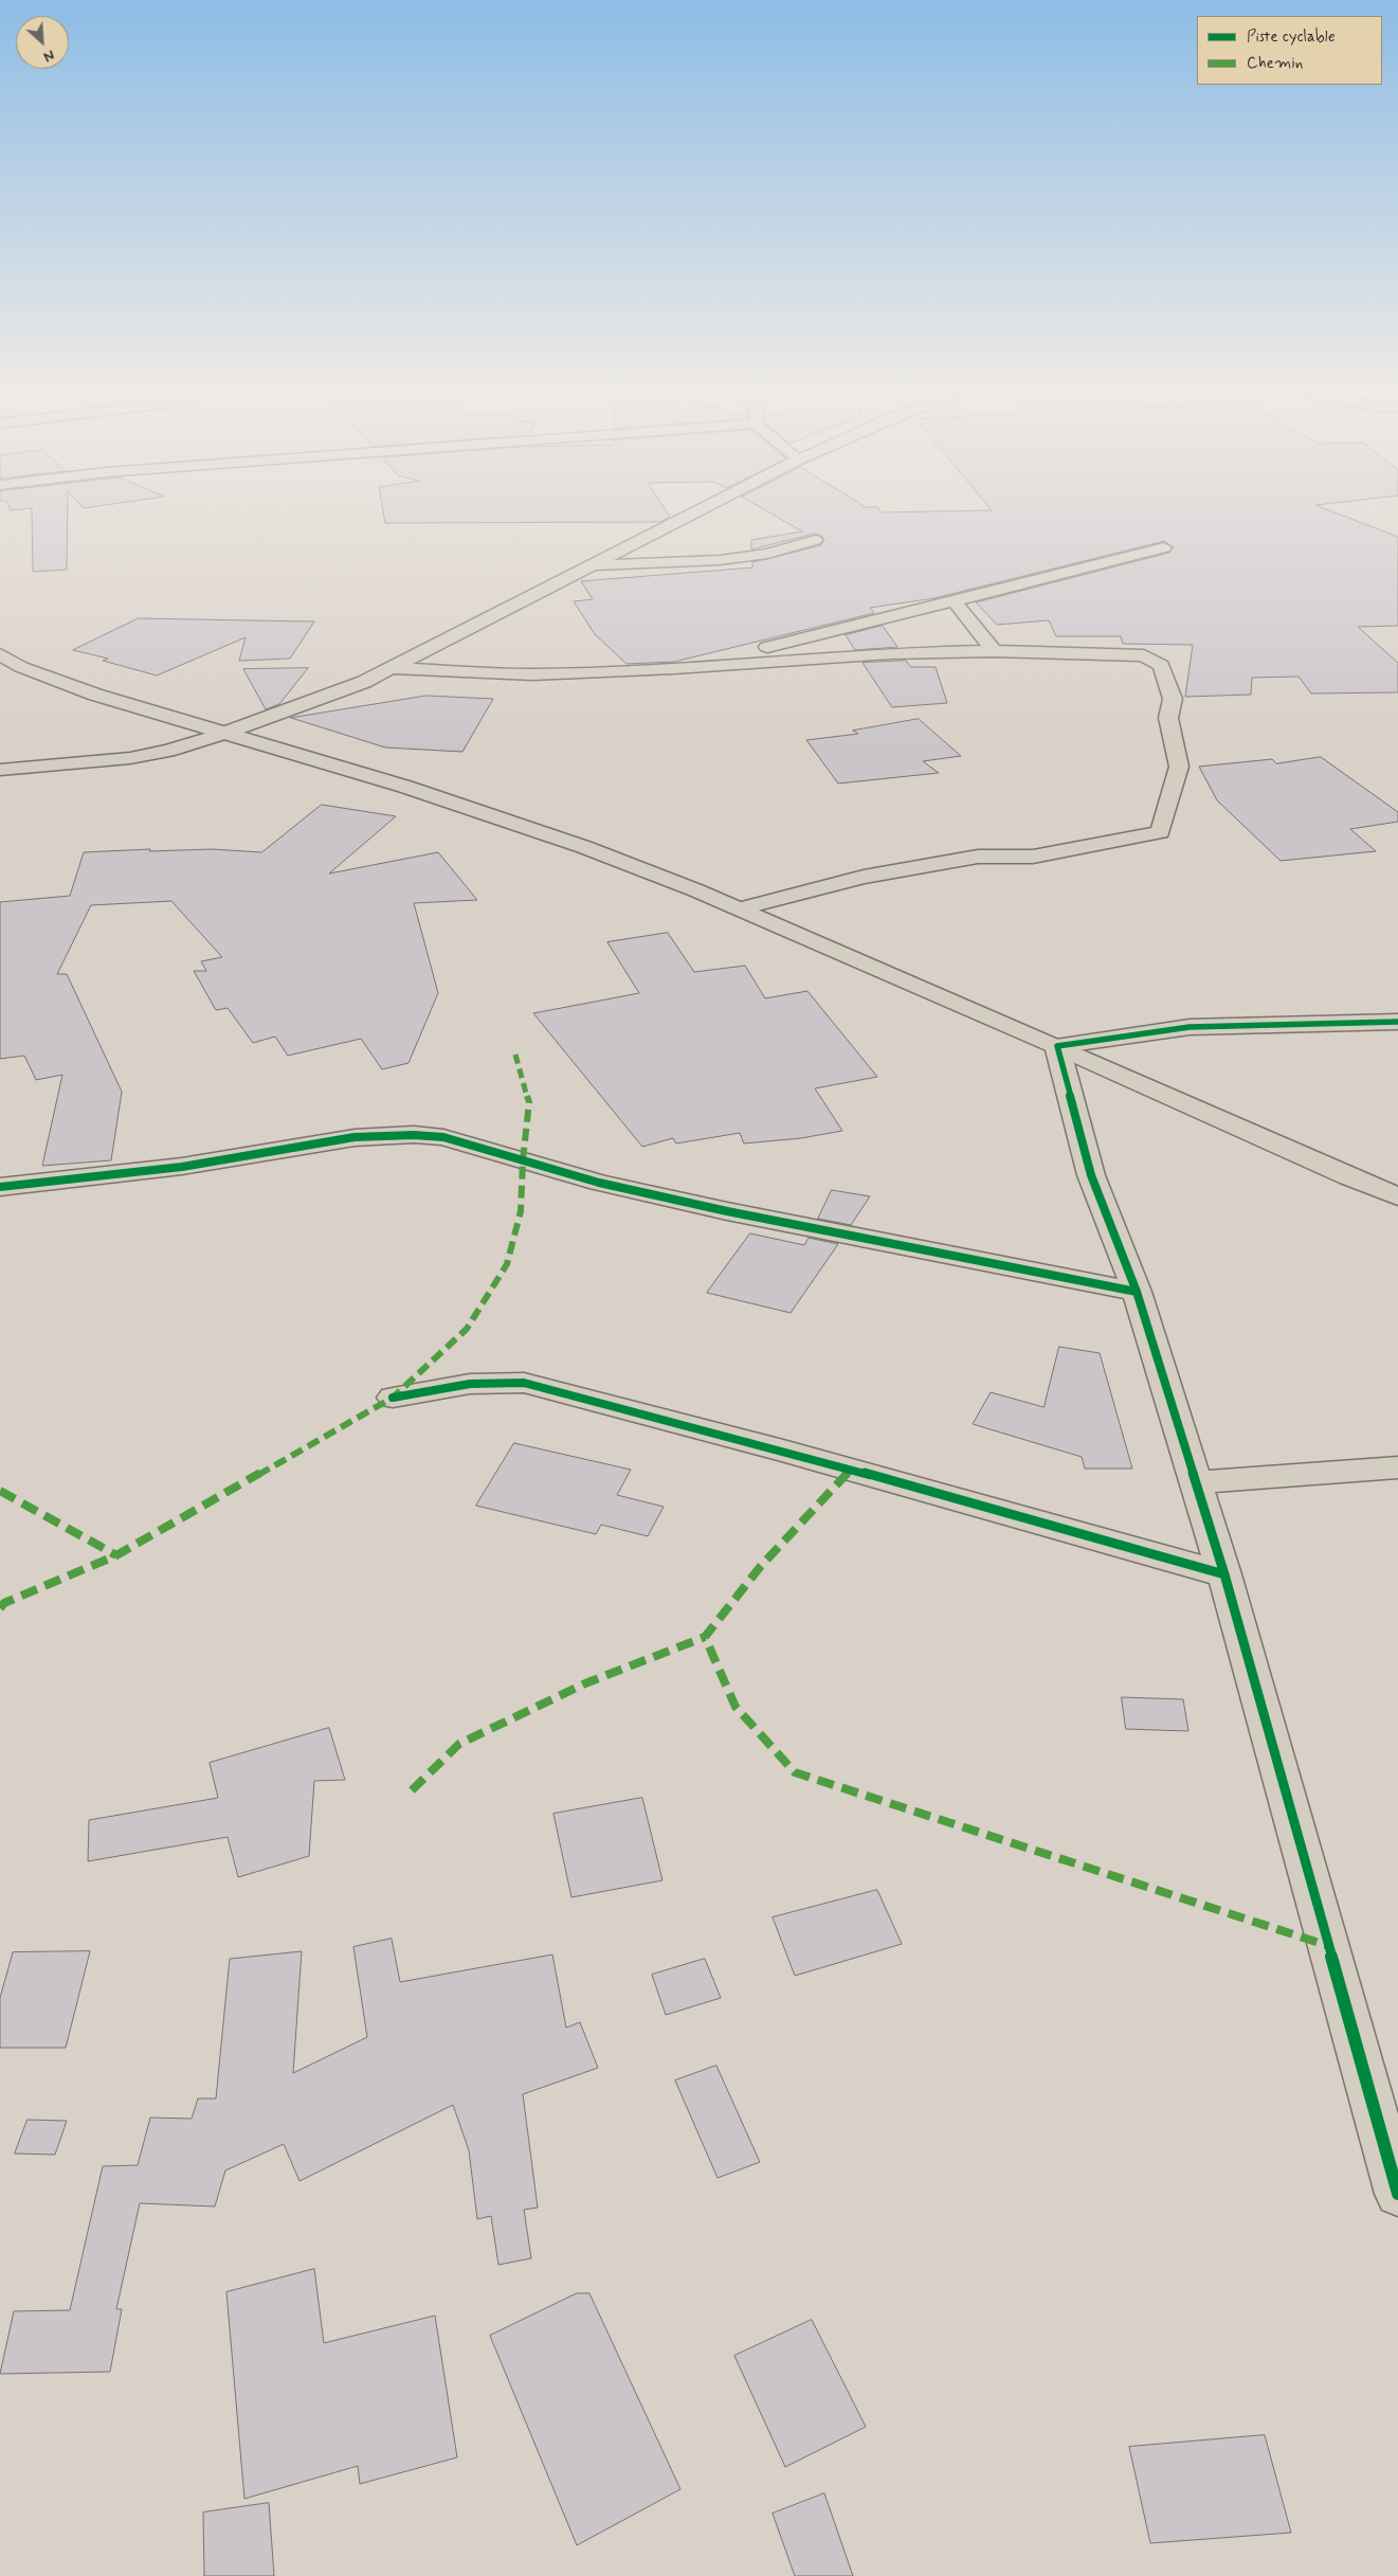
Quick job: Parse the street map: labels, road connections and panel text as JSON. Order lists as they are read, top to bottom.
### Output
{
  "legend": ["Piste cyclable", "Chemin"],
  "north": "bottom right"
}
